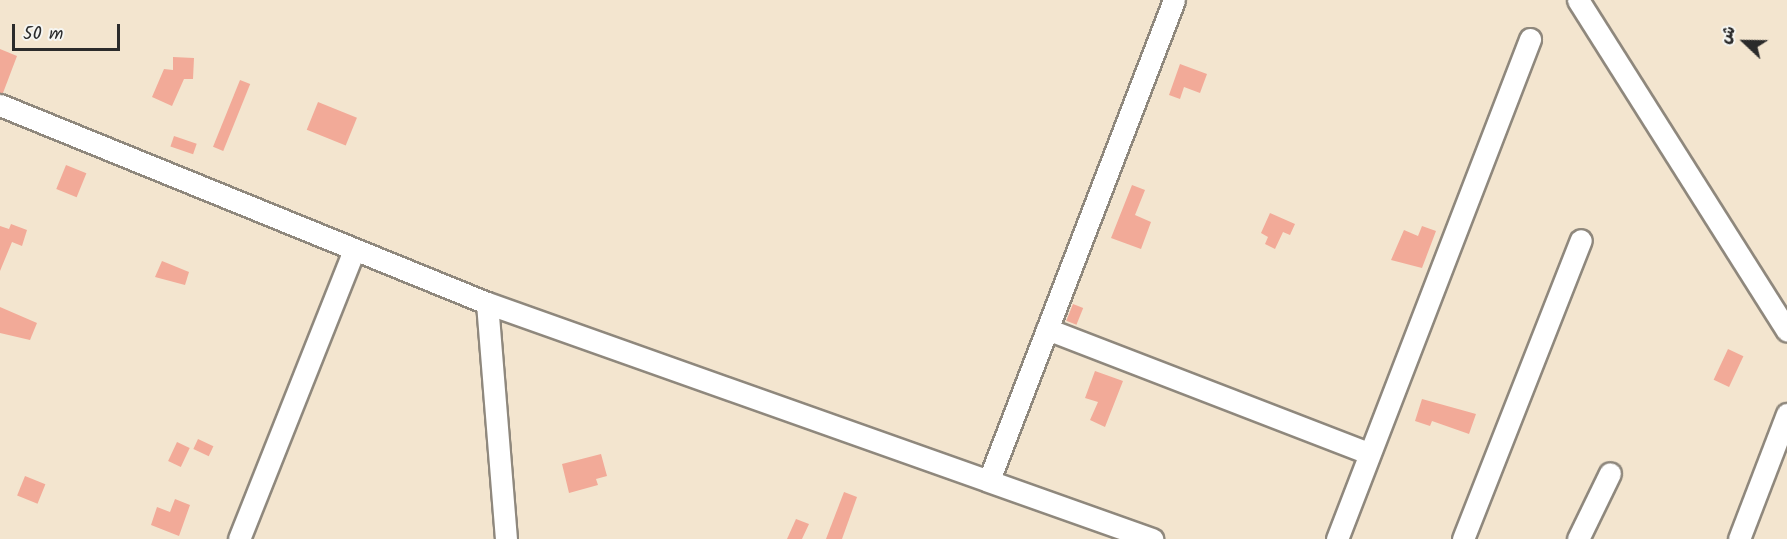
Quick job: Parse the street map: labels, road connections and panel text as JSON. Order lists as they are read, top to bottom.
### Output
{
  "scale_bar": "50 m",
  "north": "left"
}
